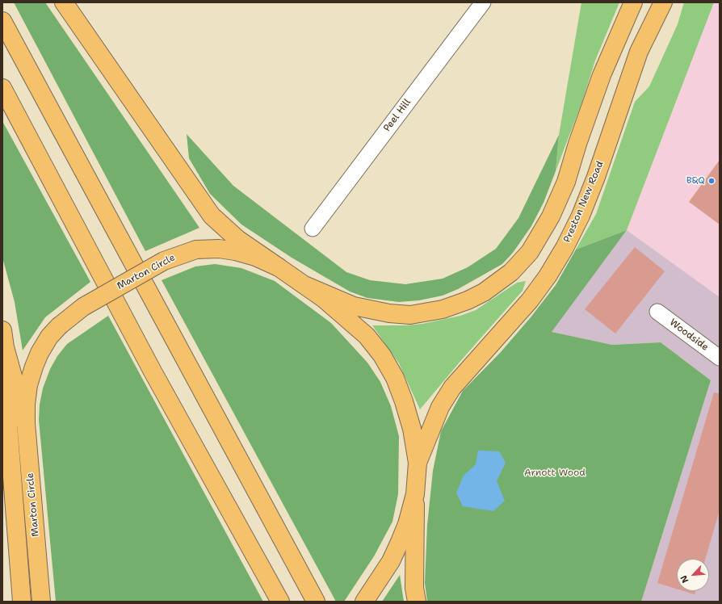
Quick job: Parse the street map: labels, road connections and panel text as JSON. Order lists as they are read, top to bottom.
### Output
{
  "streets": {
    "main road": ["Preston New Road", "Marton Circle"],
    "street": ["Peel Hill", "Woodside"]
  },
  "crossings": [
    ["Preston New Road", "Marton Circle"]
  ],
  "parks": ["Arnott Wood"],
  "places": ["B&Q"],
  "north": "bottom left"
}
